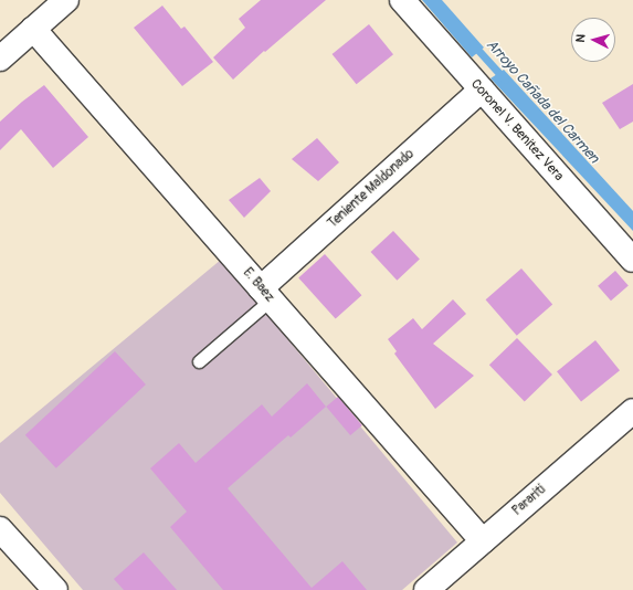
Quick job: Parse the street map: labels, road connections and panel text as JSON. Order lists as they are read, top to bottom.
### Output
{
  "streets": {
    "street": [
      "Coronel V. Benitez Vera",
      "Teniente Maldonado",
      "E. Baez",
      "Parariti"
    ]
  },
  "crossings": [
    ["Coronel V. Benitez Vera", "Teniente Maldonado"],
    ["Teniente Maldonado", "E. Baez"],
    ["E. Baez", "Parariti"]
  ],
  "water": ["Arroyo Cañada del Carmen"],
  "north": "left"
}
